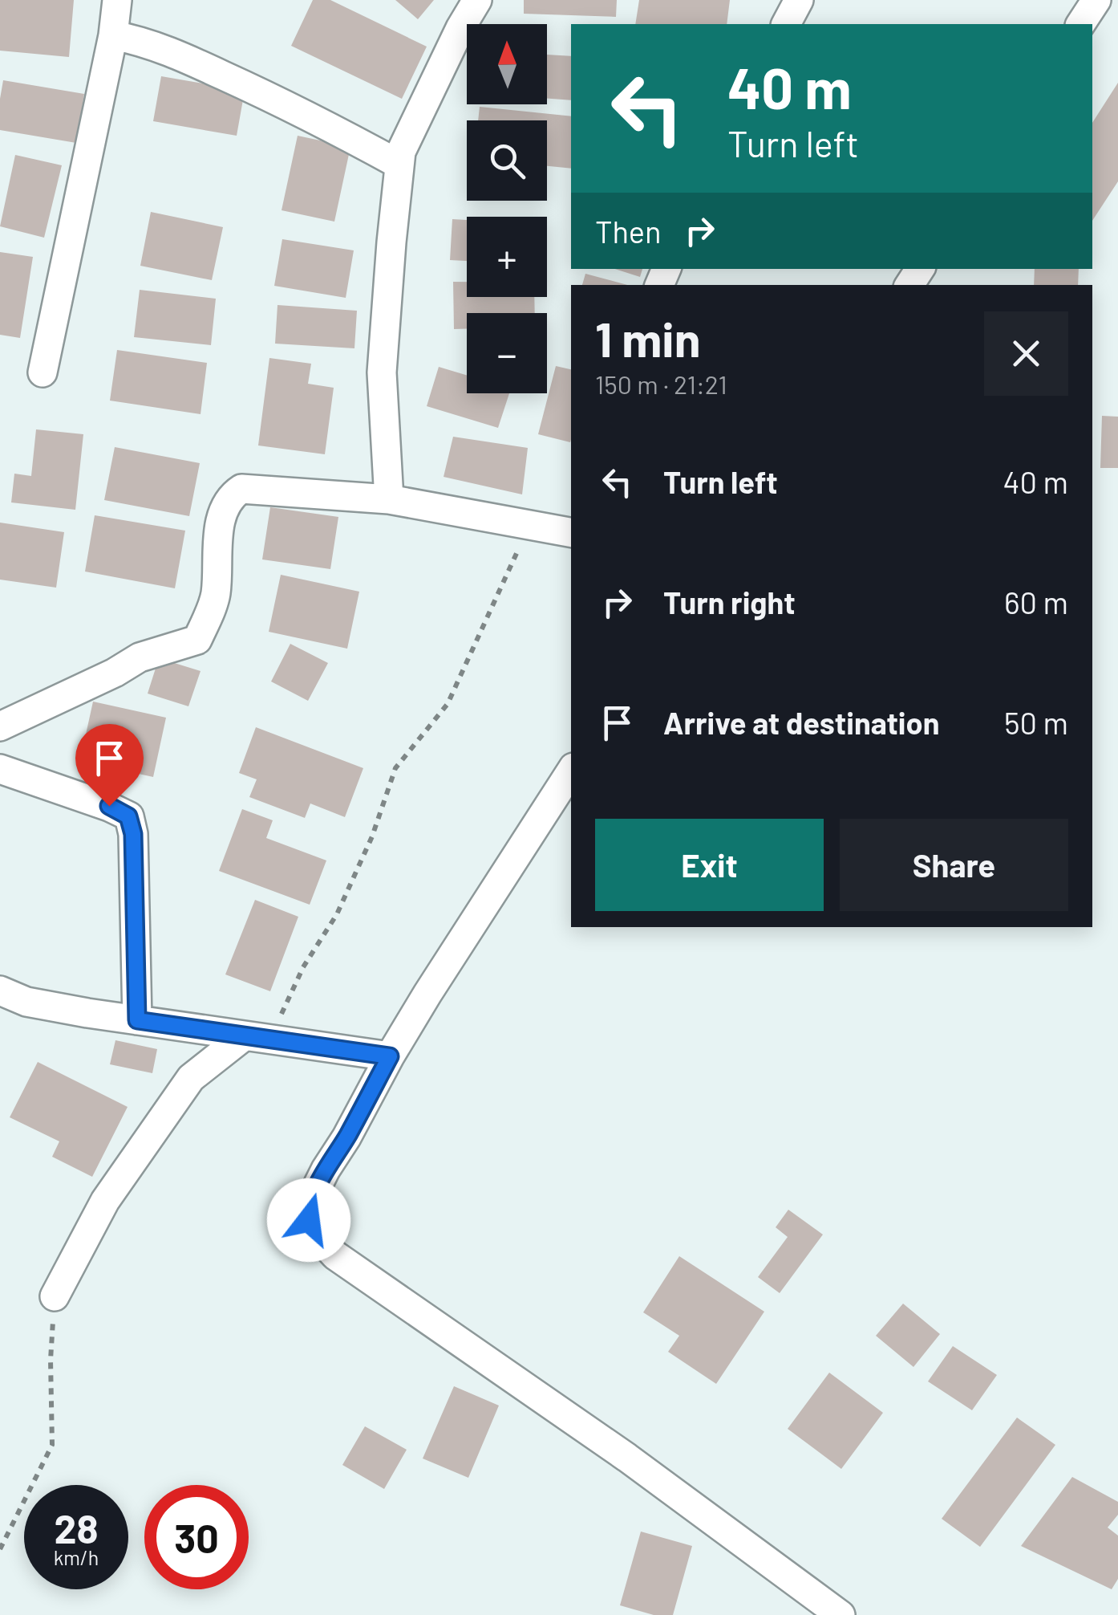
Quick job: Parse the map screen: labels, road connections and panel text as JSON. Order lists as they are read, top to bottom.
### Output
{
  "north": "top",
  "page": {
    "map_buttons": ["+", "−"],
    "turn": ["40 m", "Turn left"],
    "then": "Then",
    "heading": ["1 min", "150 m · 21:21"],
    "list": [
      {
        "name": "Turn left",
        "value": "40 m"
      },
      {
        "name": "Turn right",
        "value": "60 m"
      },
      {
        "name": "Arrive at destination",
        "value": "50 m"
      }
    ],
    "buttons": ["Exit", "Share"],
    "speed": "28 km/h",
    "limit": "30"
  }
}
